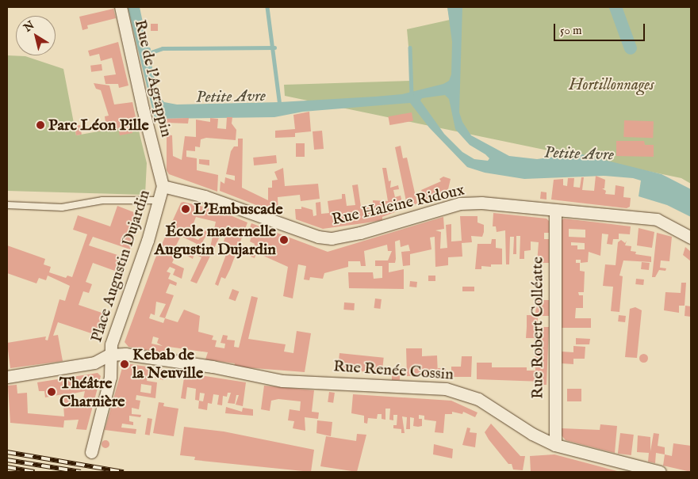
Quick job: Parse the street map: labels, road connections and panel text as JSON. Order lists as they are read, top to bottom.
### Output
{
  "streets": {
    "street": [
      "Rue de l'Agrappin",
      "Rue Haleine Ridoux",
      "Place Augustin Dujardin",
      "Rue Robert Colléatte",
      "Rue Renée Cossin"
    ]
  },
  "crossings": [
    ["Rue de l'Agrappin", "Place Augustin Dujardin"],
    ["Rue Haleine Ridoux", "Place Augustin Dujardin"],
    ["Rue Haleine Ridoux", "Rue Robert Colléatte"],
    ["Place Augustin Dujardin", "Rue Renée Cossin"],
    ["Rue Robert Colléatte", "Rue Renée Cossin"]
  ],
  "water": ["Petite Avre"],
  "parks": ["Hortillonnages"],
  "places": [
    "Parc Léon Pille",
    "L'Embuscade",
    "École maternelle Augustin Dujardin",
    "Kebab de la Neuville",
    "Théâtre Charnière"
  ],
  "scale_bar": "50 m",
  "north": "top left"
}
